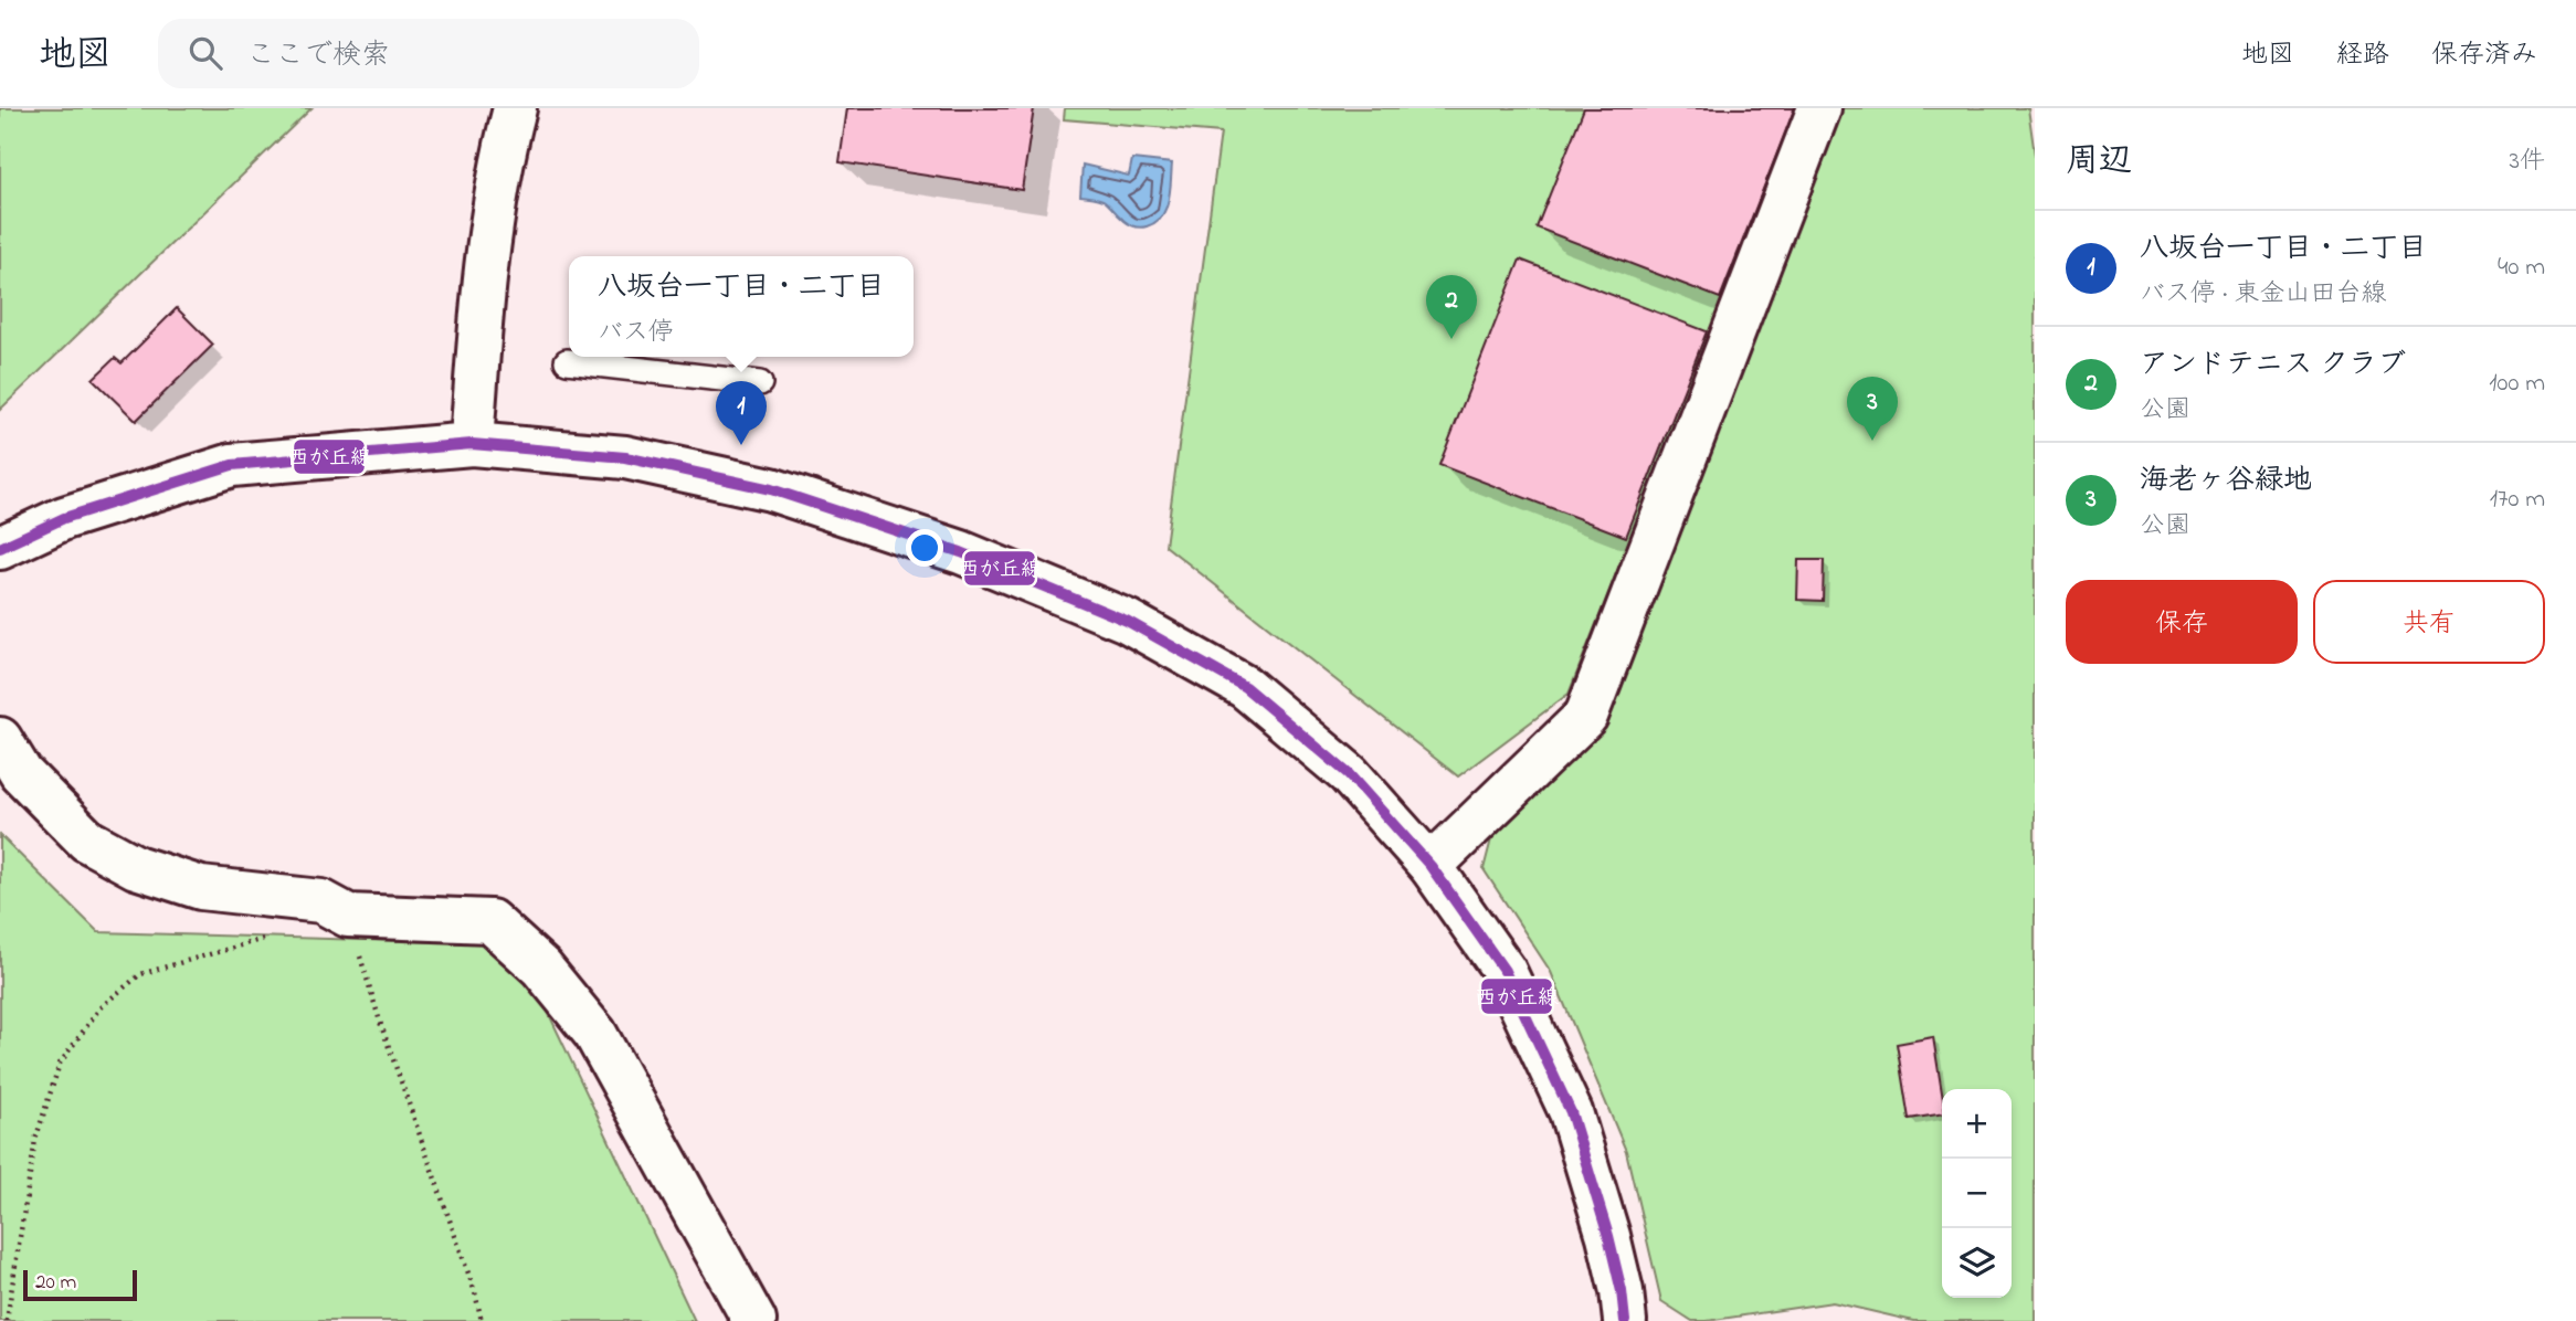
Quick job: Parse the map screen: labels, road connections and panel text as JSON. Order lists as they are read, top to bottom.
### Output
{
  "lines": ["transit line 西が丘線"],
  "scale_bar": "20 m",
  "page": {
    "header": "地図",
    "search": "ここで検索",
    "nav": ["地図", "経路", "保存済み"],
    "heading": ["周辺", "3件"],
    "list": [
      {
        "mark": "1",
        "name": "八坂台一丁目・二丁目",
        "note": "バス停 · 東金山田台線",
        "value": "40 m"
      },
      {
        "mark": "2",
        "name": "アンドテニス クラブ",
        "note": "公園",
        "value": "100 m"
      },
      {
        "mark": "3",
        "name": "海老ヶ谷緑地",
        "note": "公園",
        "value": "170 m"
      }
    ],
    "popup": ["八坂台一丁目・二丁目", "バス停"],
    "pins": ["2", "3", "1"],
    "buttons": ["保存", "共有"],
    "map_buttons": ["+", "−"],
    "scale": "20 m"
  }
}
